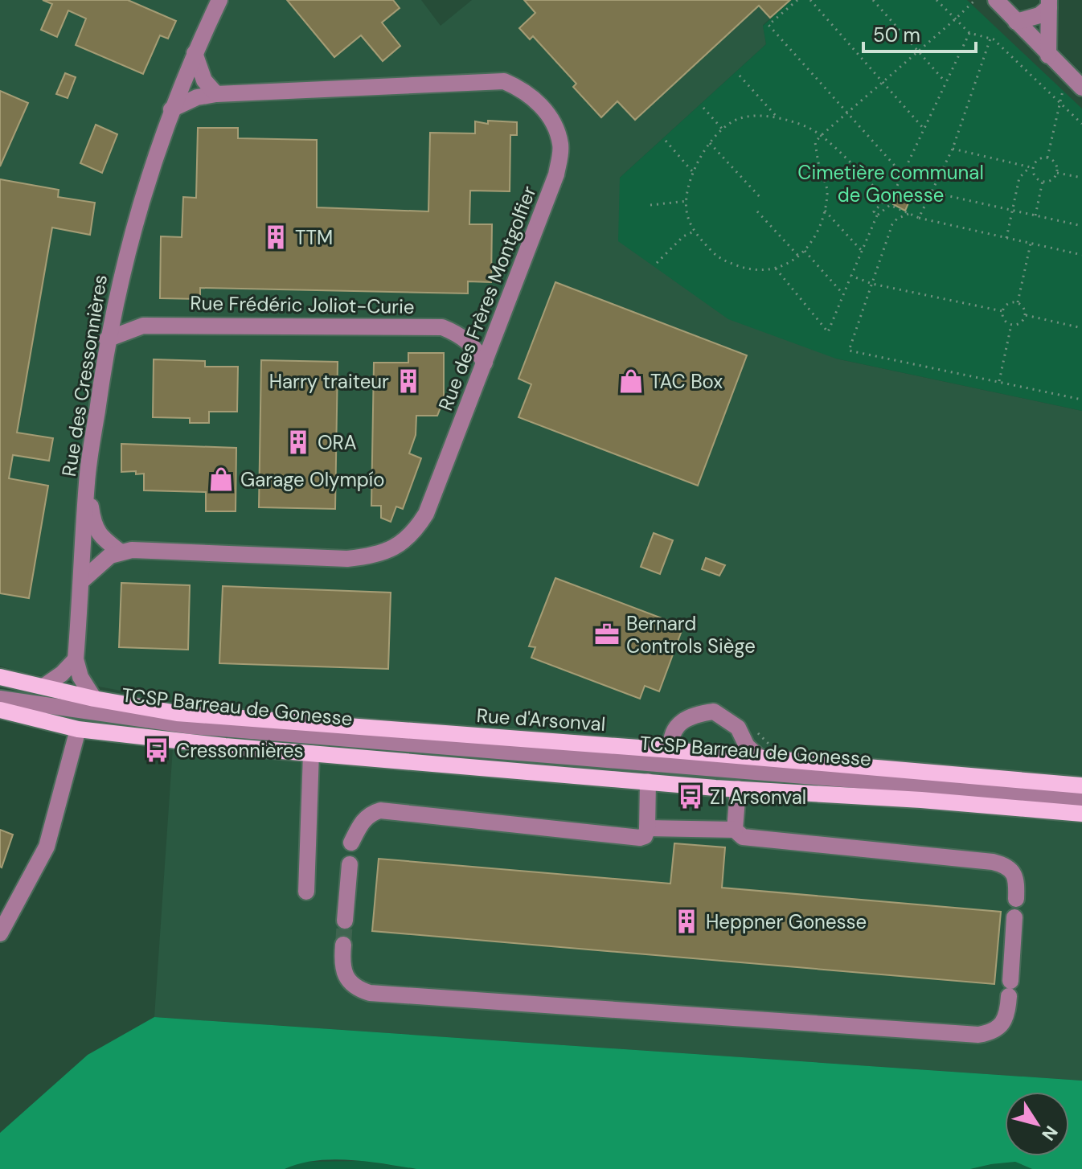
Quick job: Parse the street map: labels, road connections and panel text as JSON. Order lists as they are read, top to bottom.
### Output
{
  "streets": {
    "main road": ["Rue d'Arsonval"],
    "street": [
      "Rue des Frères Montgolfier",
      "Rue Frédéric Joliot-Curie",
      "Rue des Cressonnières",
      "TCSP Barreau de Gonesse"
    ]
  },
  "crossings": [
    ["Rue des Frères Montgolfier", "Rue Frédéric Joliot-Curie"],
    ["Rue des Frères Montgolfier", "Rue des Cressonnières"],
    ["Rue Frédéric Joliot-Curie", "Rue des Cressonnières"],
    ["Rue des Cressonnières", "Rue d'Arsonval"]
  ],
  "parks": ["Cimetière communal de Gonesse"],
  "places": {
    "building": [
      "TTM",
      "Harry traiteur",
      "ORA",
      "Heppner Gonesse"
    ],
    "shop": ["TAC Box", "Garage Olympío"],
    "office": ["Bernard Controls Siège"],
    "bus stop": ["Cressonnières", "ZI Arsonval"]
  },
  "scale_bar": "50 m",
  "north": "bottom right"
}
